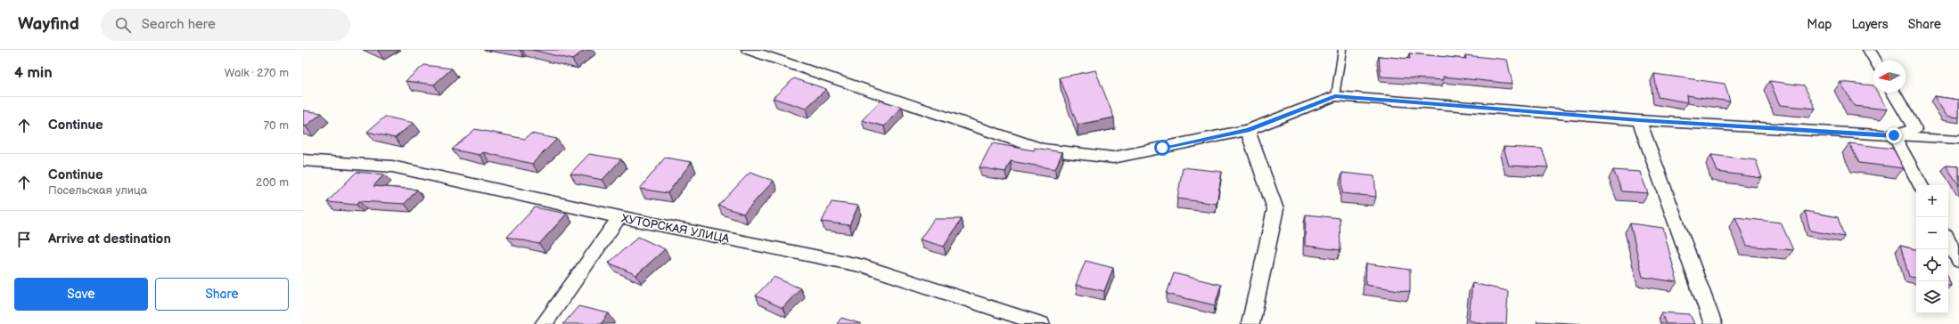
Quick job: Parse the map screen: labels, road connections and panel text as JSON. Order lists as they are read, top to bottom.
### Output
{
  "streets": {
    "street": ["ХУТОРСКАЯ УЛИЦА"]
  },
  "north": "left",
  "page": {
    "header": "Wayfind",
    "search": "Search here",
    "nav": ["Map", "Layers", "Share"],
    "heading": ["4 min", "Walk · 270 m"],
    "list": [
      ["Continue", "70 m"],
      ["Continue", "Посельская улица", "200 m"],
      "Arrive at destination"
    ],
    "map_buttons": ["+", "−"],
    "buttons": ["Save", "Share"]
  }
}
